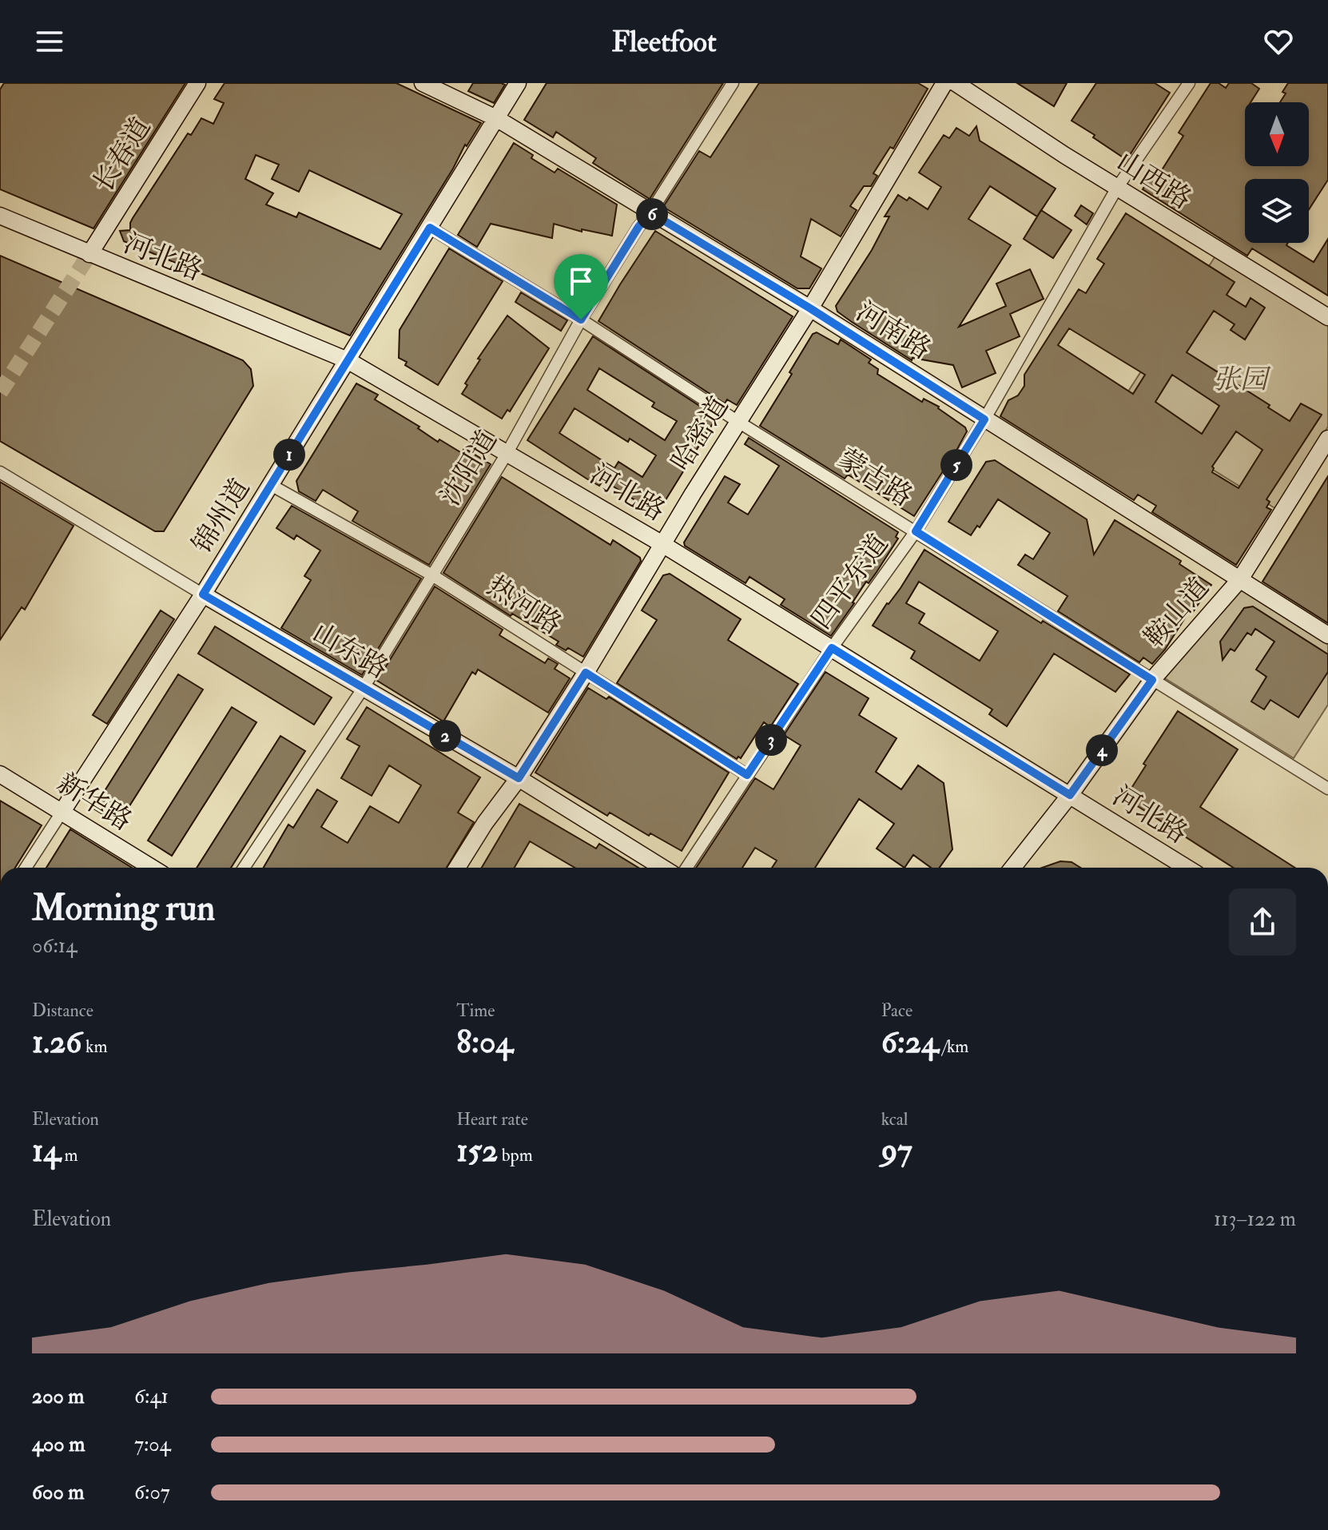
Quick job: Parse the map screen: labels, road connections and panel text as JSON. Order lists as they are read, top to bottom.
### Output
{
  "streets": {
    "street": [
      "长春道",
      "山西路",
      "河北路",
      "河南路",
      "哈密道",
      "沈阳道",
      "蒙古路",
      "锦州道",
      "四平东道",
      "热河路",
      "鞍山道",
      "山东路",
      "新华路"
    ]
  },
  "crossings": [
    ["长春道", "河北路"],
    ["山西路", "四平东道"],
    ["河北路", "哈密道"],
    ["河北路", "沈阳道"],
    ["河北路", "锦州道"],
    ["河北路", "四平东道"],
    ["河北路", "鞍山道"],
    ["河南路", "哈密道"],
    ["河南路", "沈阳道"],
    ["河南路", "锦州道"],
    ["河南路", "四平东道"],
    ["河南路", "鞍山道"],
    ["哈密道", "蒙古路"],
    ["哈密道", "热河路"],
    ["哈密道", "山东路"],
    ["沈阳道", "蒙古路"],
    ["沈阳道", "热河路"],
    ["沈阳道", "山东路"],
    ["蒙古路", "锦州道"],
    ["蒙古路", "四平东道"],
    ["蒙古路", "鞍山道"],
    ["锦州道", "热河路"],
    ["锦州道", "山东路"],
    ["锦州道", "新华路"],
    ["四平东道", "热河路"]
  ],
  "parks": ["张园"],
  "north": "bottom",
  "page": {
    "header": "Fleetfoot",
    "pins": [
      "6",
      "1",
      "5",
      "2",
      "3",
      "4"
    ],
    "heading": ["Morning run", "06:14"],
    "stats": [
      ["Distance", "1.26 km"],
      ["Time", "8:04"],
      ["Pace", "6:24 /km"],
      ["Elevation", "14 m"],
      ["Heart rate", "152 bpm"],
      ["kcal", "97"]
    ],
    "chart": ["Elevation", "113–122 m"],
    "list": [
      {
        "name": "200 m",
        "note": "6:41"
      },
      {
        "name": "400 m",
        "note": "7:04"
      },
      {
        "name": "600 m",
        "note": "6:07"
      }
    ]
  }
}
